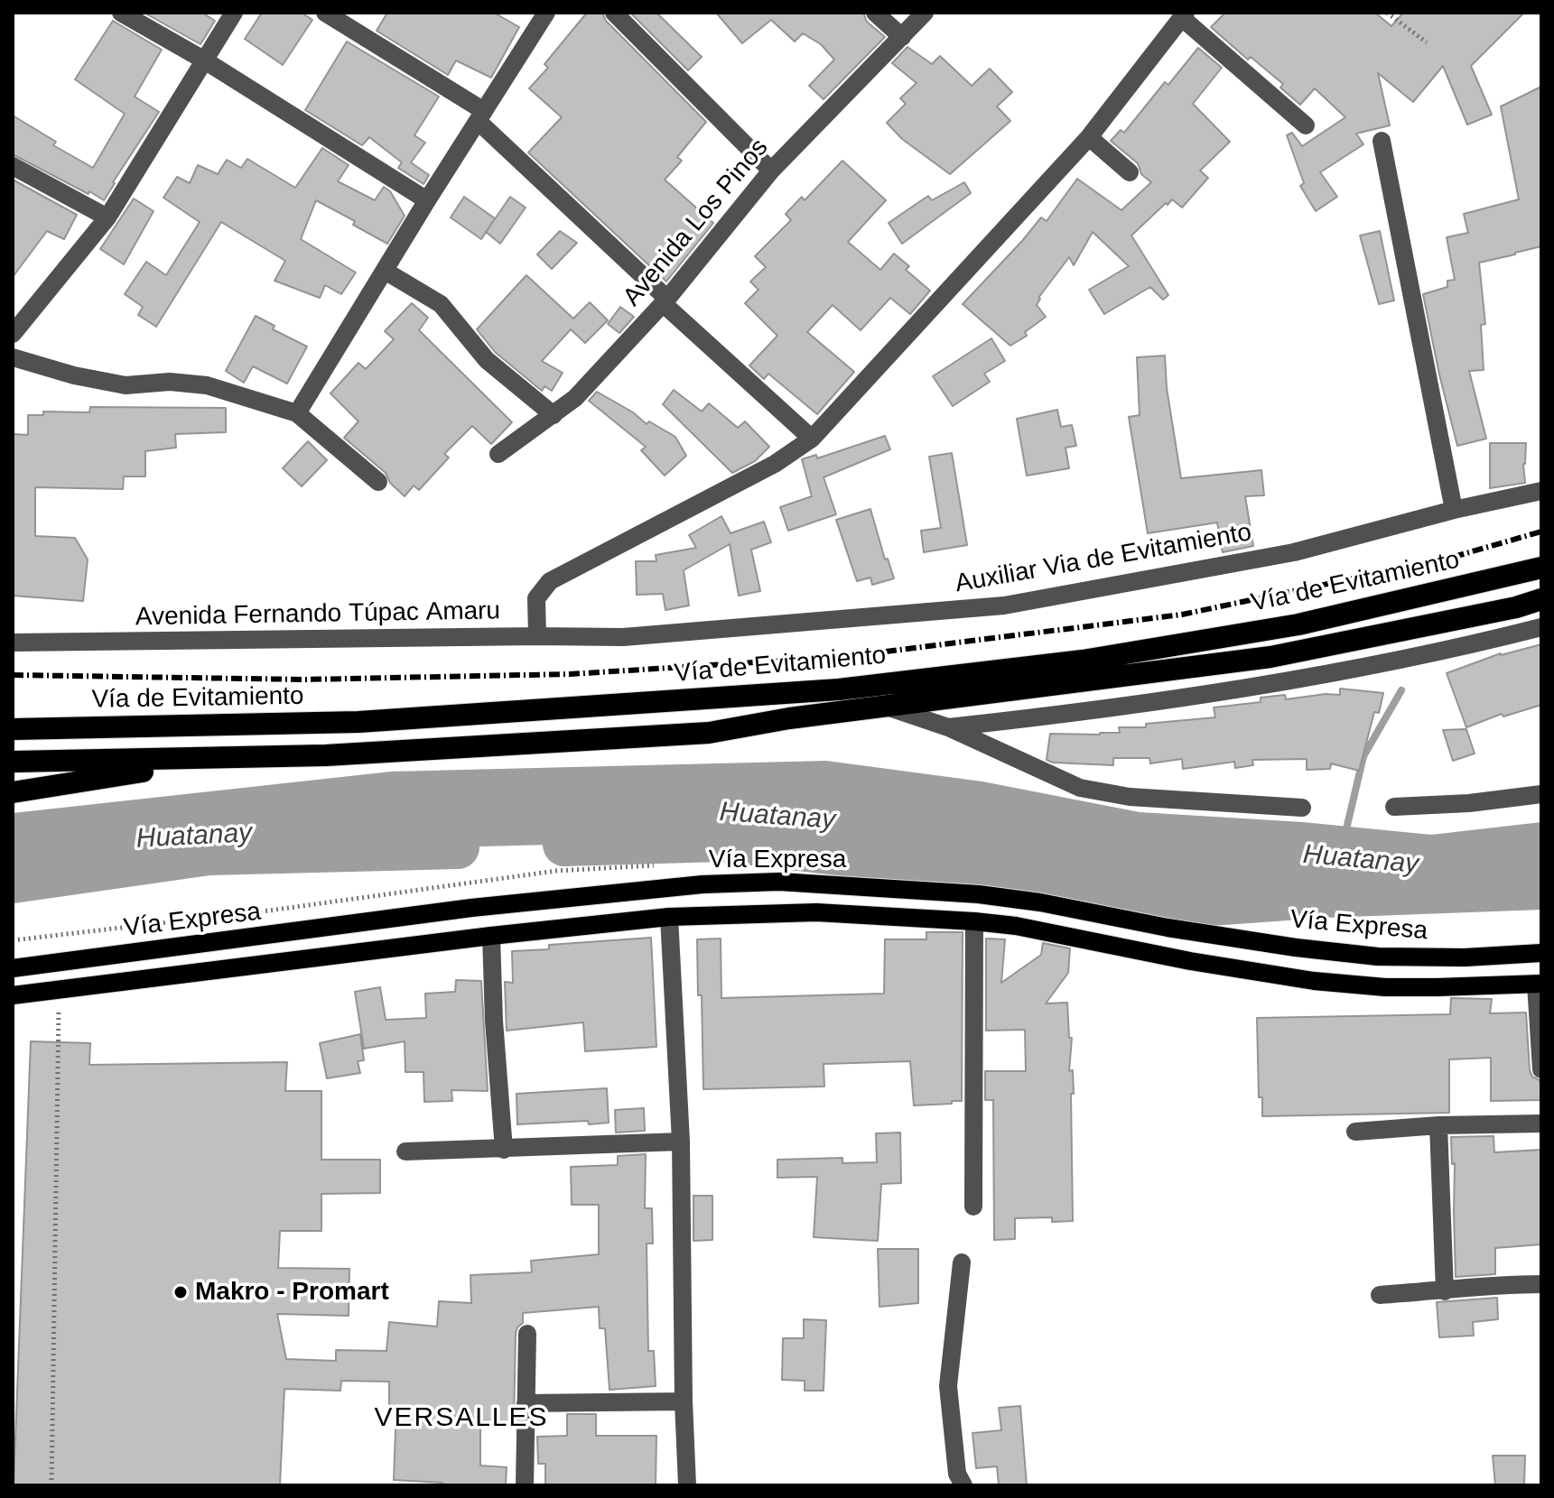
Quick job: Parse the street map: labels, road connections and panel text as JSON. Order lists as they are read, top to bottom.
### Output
{
  "streets": {
    "highway": ["Vía de Evitamiento"],
    "main road": ["Vía Expresa"],
    "street": ["Avenida Los Pinos", "Auxiliar Via de Evitamiento", "Avenida Fernando Túpac Amaru"]
  },
  "crossings": [
    ["Auxiliar Via de Evitamiento", "Avenida Fernando Túpac Amaru"]
  ],
  "districts": ["VERSALLES"],
  "water": ["Huatanay"],
  "places": ["Makro - Promart"]
}
